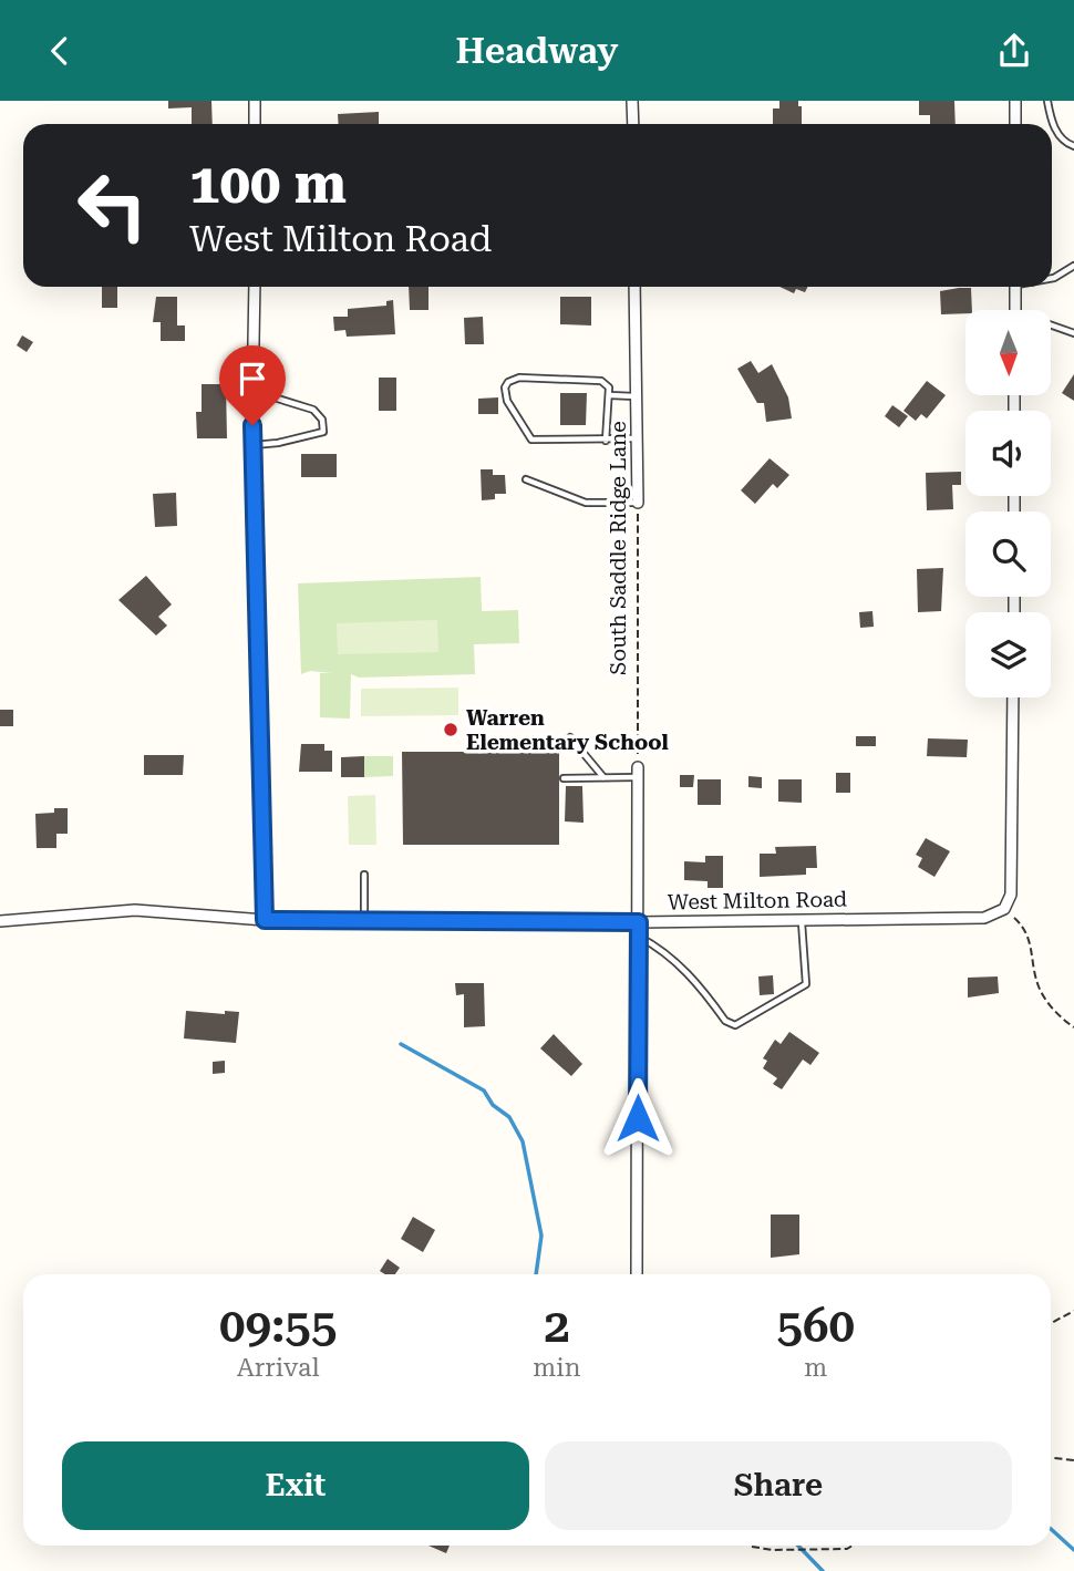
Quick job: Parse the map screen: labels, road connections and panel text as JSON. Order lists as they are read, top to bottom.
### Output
{
  "streets": {
    "street": ["South Saddle Ridge Lane", "West Milton Road"]
  },
  "places": ["Warren Elementary School"],
  "north": "bottom",
  "page": {
    "header": "Headway",
    "turn": ["100 m", "West Milton Road"],
    "eta": [
      "09:55",
      "Arrival",
      "2",
      "min",
      "560",
      "m"
    ],
    "buttons": ["Exit", "Share"]
  }
}
